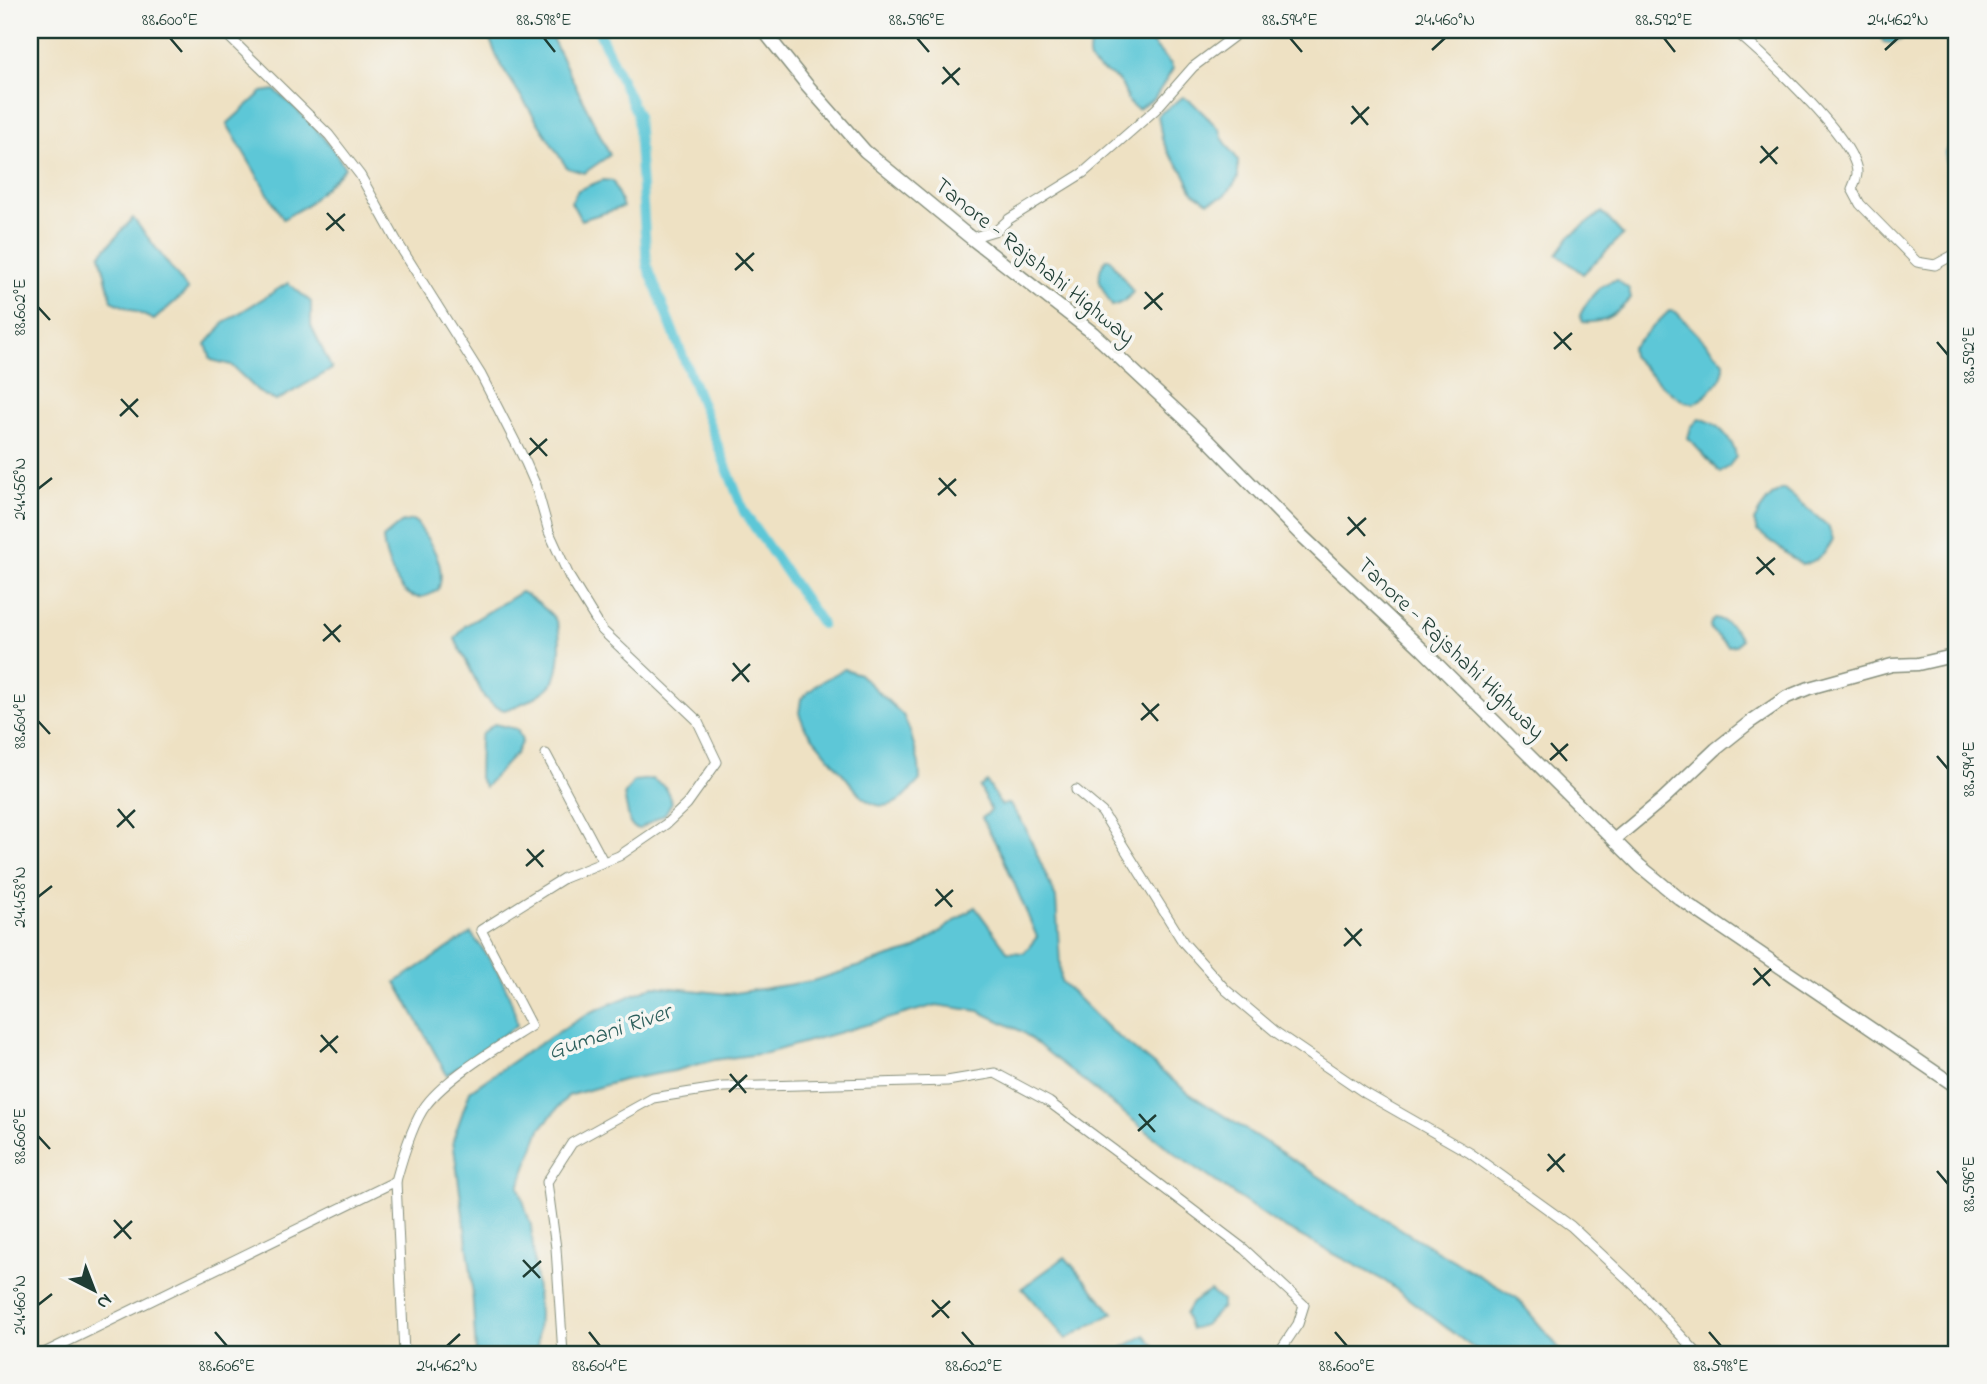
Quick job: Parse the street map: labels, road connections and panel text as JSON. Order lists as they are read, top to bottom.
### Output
{
  "streets": {
    "main road": ["Tanore - Rajshahi Highway"]
  },
  "water": ["Gumani River"],
  "north": "bottom right",
  "coordinates": [
    "88.600°E",
    "88.598°E",
    "88.596°E",
    "88.594°E",
    "24.460°N",
    "88.592°E",
    "24.462°N",
    "88.602°E",
    "24.456°N",
    "88.604°E",
    "24.458°N",
    "88.606°E"
  ]
}
